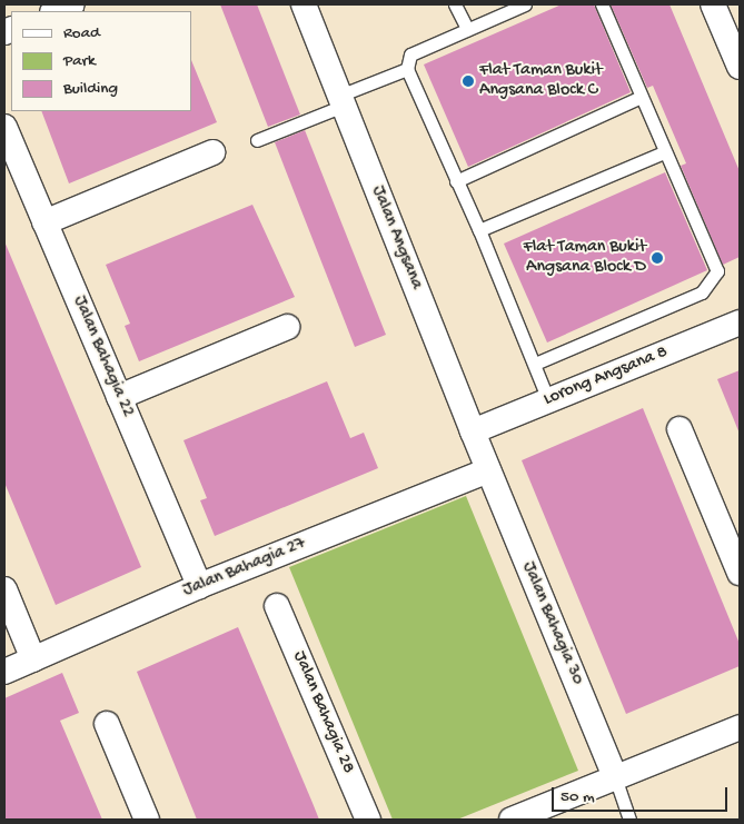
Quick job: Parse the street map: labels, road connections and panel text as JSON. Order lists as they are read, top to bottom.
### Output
{
  "streets": {
    "street": [
      "Jalan Angsana",
      "Jalan Bahagia 22",
      "Lorong Angsana 8",
      "Jalan Bahagia 27",
      "Jalan Bahagia 30",
      "Jalan Bahagia 28"
    ]
  },
  "crossings": [
    ["Jalan Angsana", "Lorong Angsana 8"],
    ["Jalan Angsana", "Jalan Bahagia 27"],
    ["Jalan Angsana", "Jalan Bahagia 30"],
    ["Jalan Bahagia 22", "Jalan Bahagia 27"],
    ["Jalan Bahagia 27", "Jalan Bahagia 30"]
  ],
  "places": ["Flat Taman Bukit Angsana Block C", "Flat Taman Bukit Angsana Block D"],
  "legend": ["Road", "Park", "Building"],
  "scale_bar": "50 m"
}
